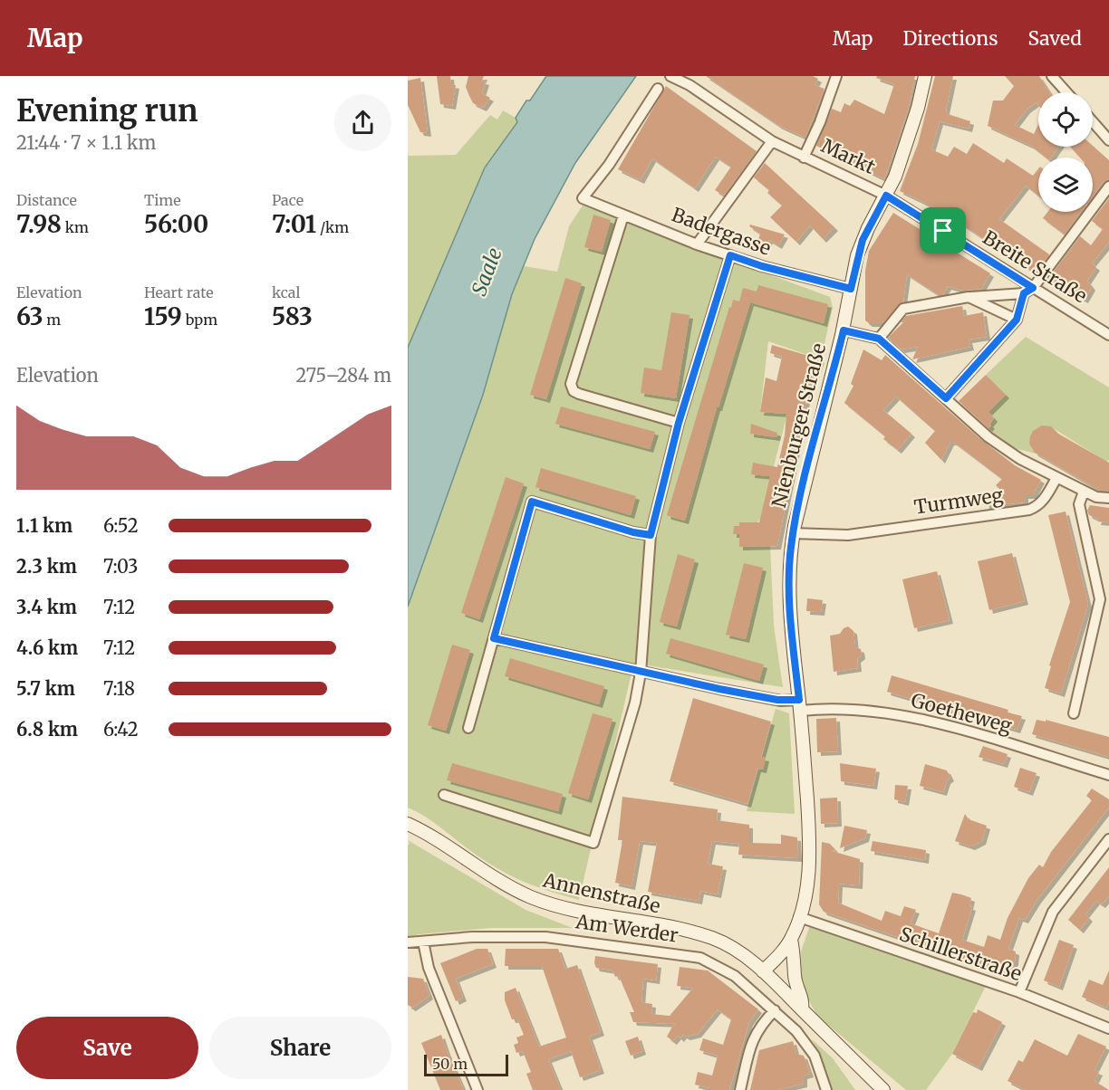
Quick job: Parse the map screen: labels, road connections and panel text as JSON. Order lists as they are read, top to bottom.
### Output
{
  "streets": {
    "street": [
      "Markt",
      "Badergasse",
      "Breite Straße",
      "Nienburger Straße",
      "Turmweg",
      "Goetheweg",
      "Annenstraße",
      "Am Werder",
      "Schillerstraße"
    ]
  },
  "crossings": [
    ["Markt", "Breite Straße"],
    ["Markt", "Nienburger Straße"],
    ["Badergasse", "Nienburger Straße"],
    ["Nienburger Straße", "Turmweg"],
    ["Nienburger Straße", "Goetheweg"],
    ["Nienburger Straße", "Annenstraße"],
    ["Nienburger Straße", "Schillerstraße"]
  ],
  "water": ["Saale"],
  "scale_bar": "50 m",
  "page": {
    "header": "Map",
    "nav": ["Map", "Directions", "Saved"],
    "heading": ["Evening run", "21:44 · 7 × 1.1 km"],
    "stats": [
      ["Distance", "7.98 km"],
      ["Time", "56:00"],
      ["Pace", "7:01 /km"],
      ["Elevation", "63 m"],
      ["Heart rate", "159 bpm"],
      ["kcal", "583"]
    ],
    "chart": ["Elevation", "275–284 m"],
    "list": [
      {
        "name": "1.1 km",
        "note": "6:52"
      },
      {
        "name": "2.3 km",
        "note": "7:03"
      },
      {
        "name": "3.4 km",
        "note": "7:12"
      },
      {
        "name": "4.6 km",
        "note": "7:12"
      },
      {
        "name": "5.7 km",
        "note": "7:18"
      },
      {
        "name": "6.8 km",
        "note": "6:42"
      }
    ],
    "buttons": ["Save", "Share"],
    "scale": "50 m"
  }
}
